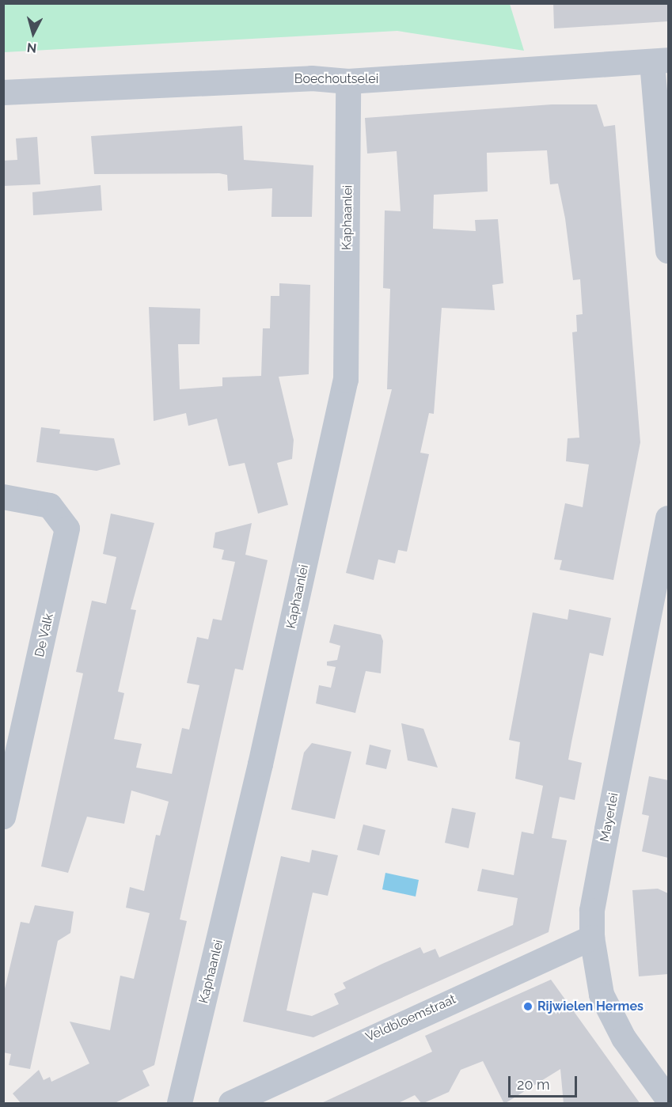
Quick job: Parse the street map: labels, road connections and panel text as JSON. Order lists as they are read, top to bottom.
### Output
{
  "streets": {
    "street": [
      "Boechoutselei",
      "Kaphaanlei",
      "De Valk",
      "Mayerlei",
      "Veldbloemstraat"
    ]
  },
  "crossings": [
    ["Boechoutselei", "Kaphaanlei"],
    ["Mayerlei", "Veldbloemstraat"]
  ],
  "places": ["Rijwielen Hermes"],
  "scale_bar": "20 m",
  "north": "bottom"
}
